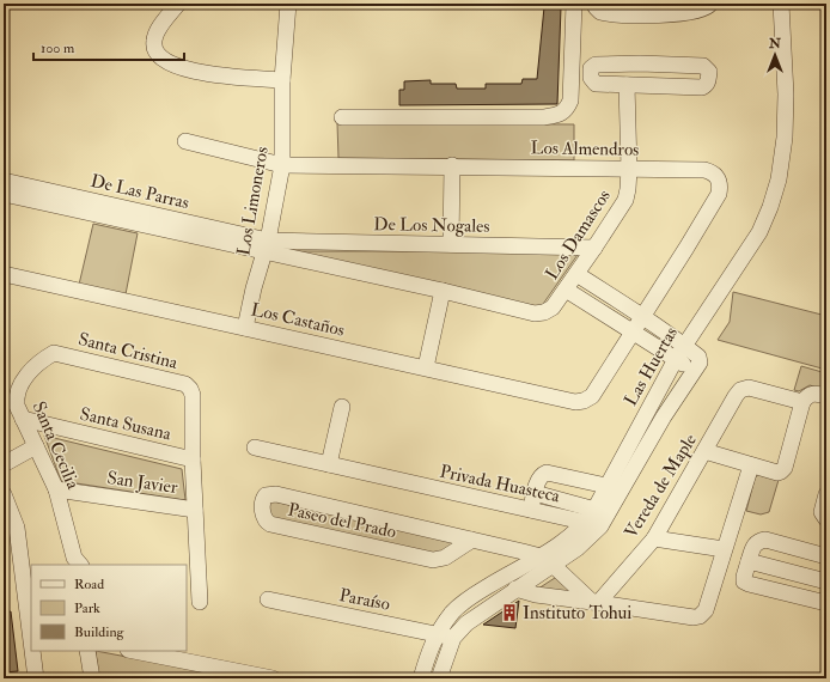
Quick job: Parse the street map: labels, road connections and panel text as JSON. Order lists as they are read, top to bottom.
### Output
{
  "streets": {
    "street": [
      "Los Almendros",
      "De Las Parras",
      "Los Limoneros",
      "De Los Nogales",
      "Los Damascos",
      "Los Castaños",
      "Santa Cristina",
      "Las Huertas",
      "Santa Susana",
      "Santa Cecilia",
      "San Javier",
      "Privada Huasteca",
      "Vereda de Maple",
      "Paseo del Prado",
      "Paraíso"
    ]
  },
  "crossings": [
    ["Los Almendros", "Los Limoneros"],
    ["Los Almendros", "Los Damascos"],
    ["Los Almendros", "Los Castaños"],
    ["De Las Parras", "Los Limoneros"],
    ["De Las Parras", "De Los Nogales"],
    ["Los Limoneros", "De Los Nogales"],
    ["Los Limoneros", "Los Castaños"],
    ["De Los Nogales", "Los Damascos"],
    ["Santa Cristina", "Santa Susana"],
    ["Santa Cristina", "Santa Cecilia"],
    ["Las Huertas", "Privada Huasteca"],
    ["Las Huertas", "Paseo del Prado"],
    ["Las Huertas", "Paraíso"],
    ["Santa Susana", "Santa Cecilia"],
    ["Santa Cecilia", "San Javier"]
  ],
  "places": {
    "building": ["Instituto Tohui"]
  },
  "legend": ["Road", "Park", "Building"],
  "scale_bar": "100 m",
  "north": "top"
}
